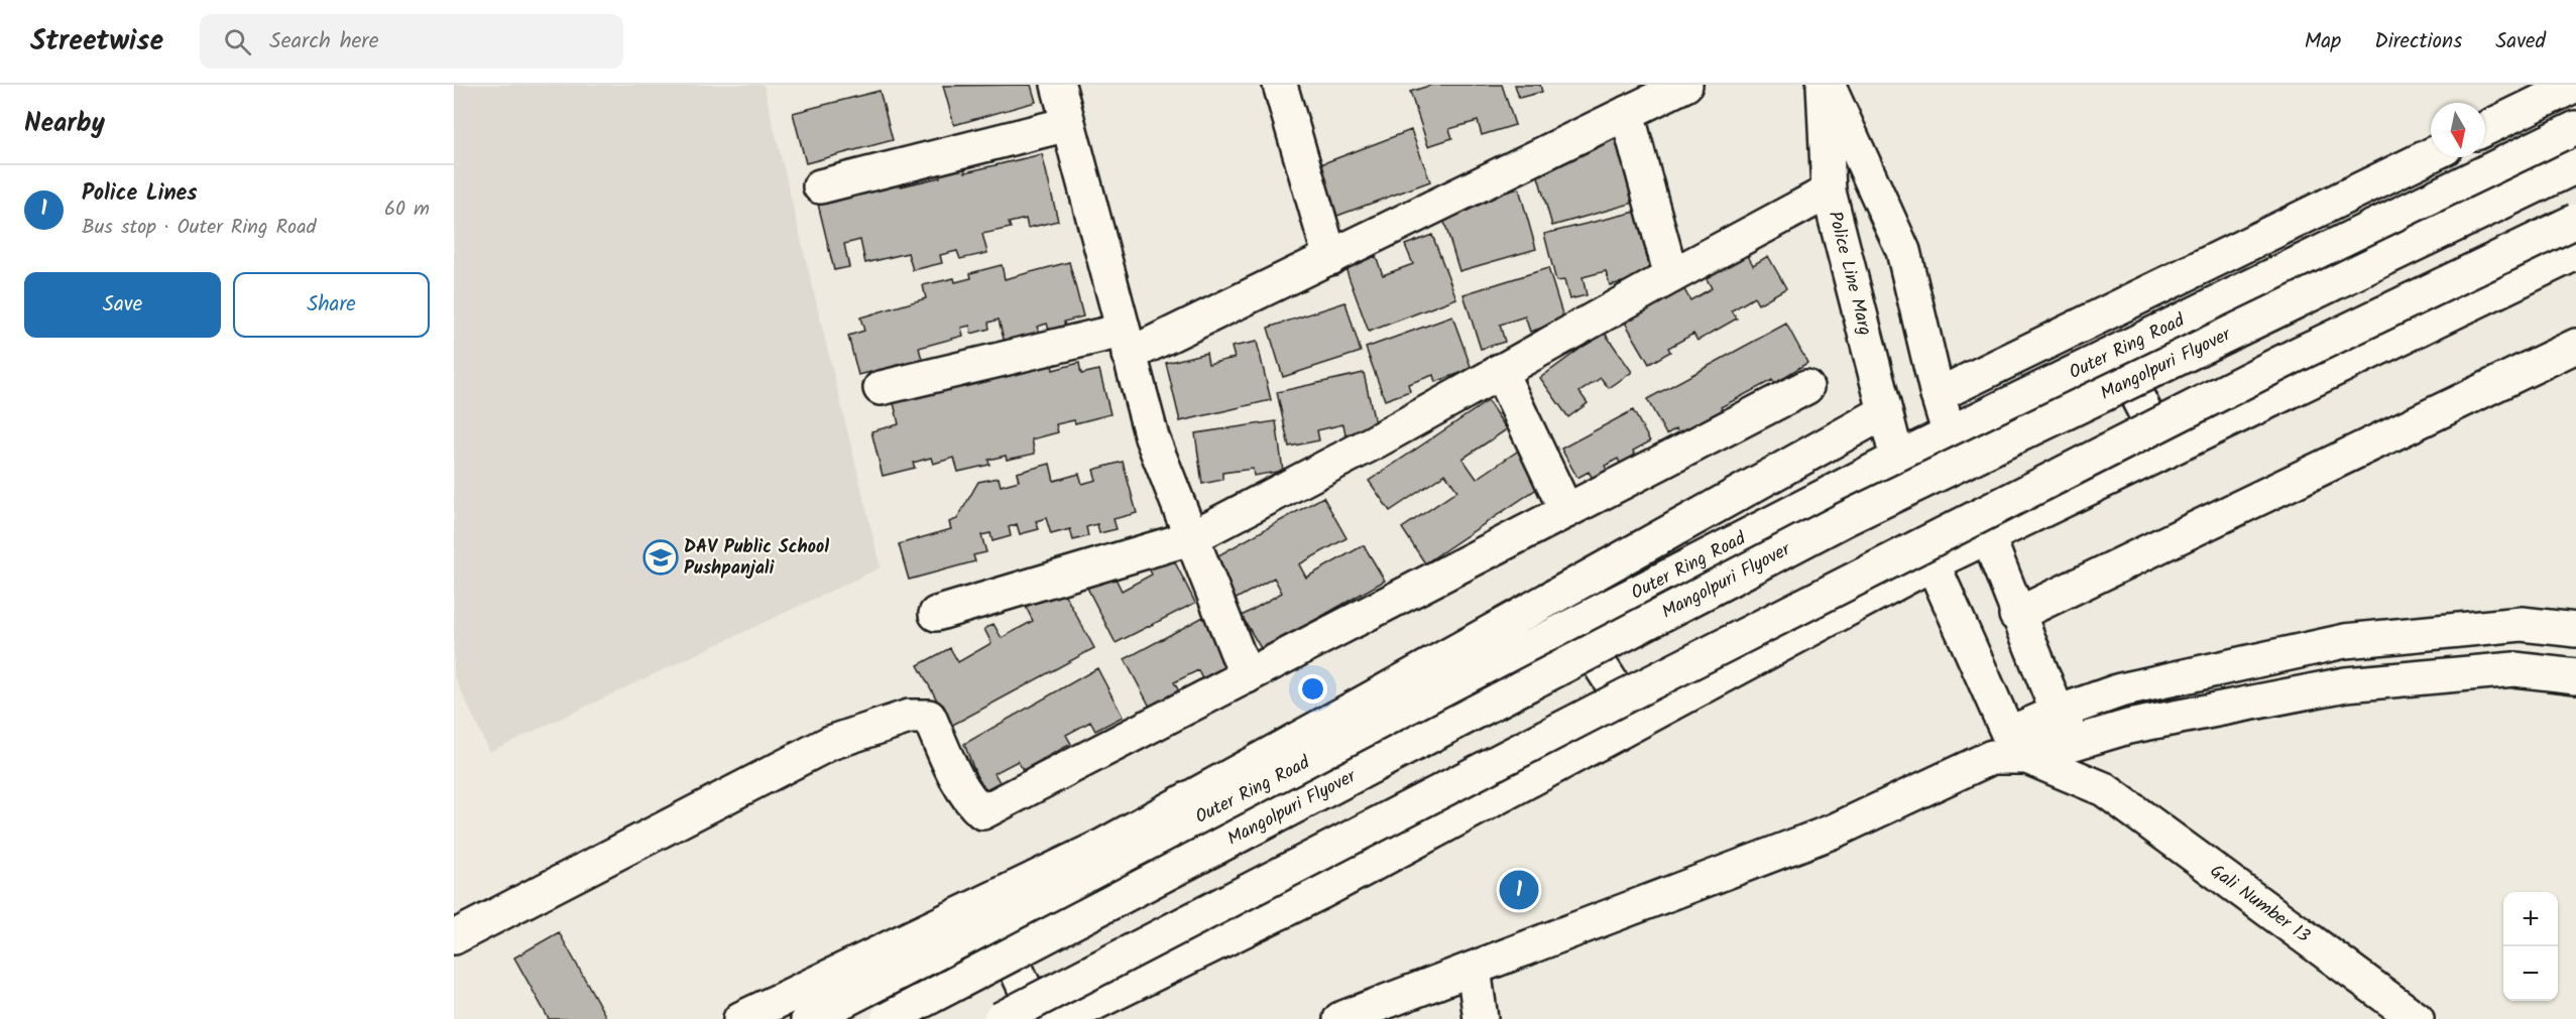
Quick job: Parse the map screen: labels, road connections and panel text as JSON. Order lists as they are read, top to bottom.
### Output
{
  "streets": {
    "main road": [
      "Police Line Marg",
      "Outer Ring Road",
      "Mangolpuri Flyover",
      "Gali Number 13"
    ]
  },
  "crossings": [
    ["Police Line Marg", "Outer Ring Road"]
  ],
  "places": {
    "school or university": ["DAV Public School Pushpanjali"]
  },
  "north": "bottom",
  "page": {
    "header": "Streetwise",
    "search": "Search here",
    "nav": ["Map", "Directions", "Saved"],
    "heading": "Nearby",
    "list": [
      {
        "mark": "1",
        "name": "Police Lines",
        "note": "Bus stop · Outer Ring Road",
        "value": "60 m"
      }
    ],
    "buttons": ["Save", "Share"],
    "pins": "1",
    "map_buttons": ["+", "−"]
  }
}
